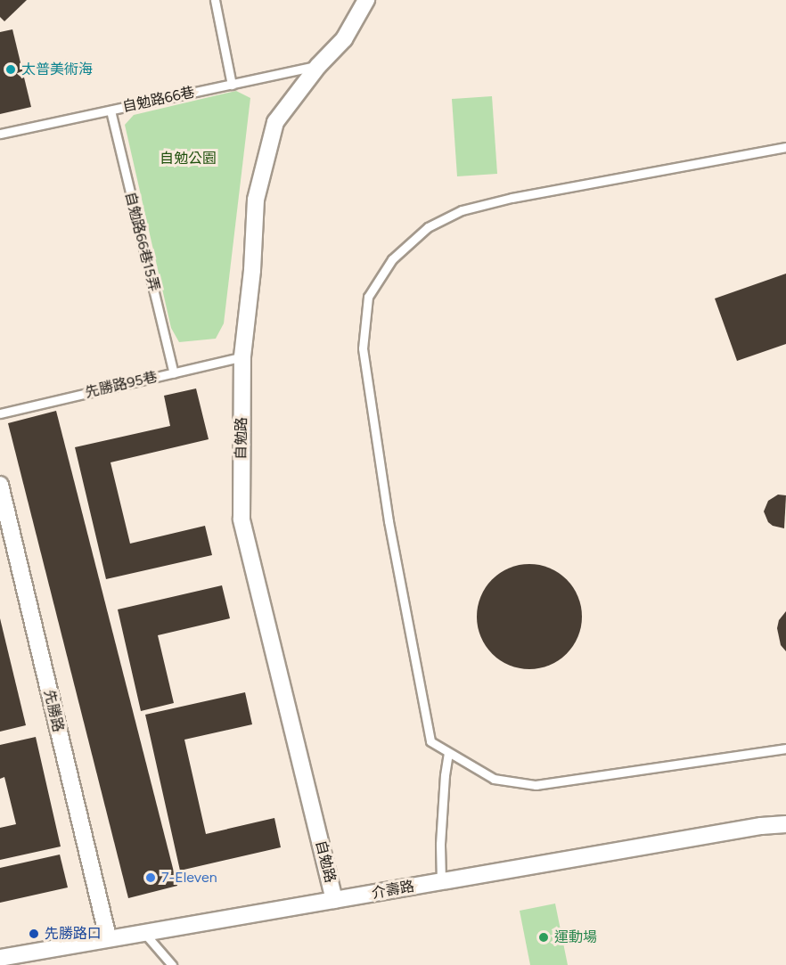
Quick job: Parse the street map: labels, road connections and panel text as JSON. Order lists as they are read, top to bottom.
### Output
{
  "streets": {
    "street": ["自勉路", "先勝路", "介壽路"],
    "lane": ["自勉路66巷", "自勉路66巷15弄", "先勝路95巷"]
  },
  "crossings": [
    ["自勉路66巷", "自勉路66巷15弄"],
    ["自勉路66巷", "自勉路"],
    ["自勉路66巷15弄", "先勝路95巷"],
    ["先勝路95巷", "自勉路"],
    ["自勉路", "介壽路"],
    ["先勝路", "介壽路"]
  ],
  "parks": ["自勉公園"],
  "places": [
    "太普美術海",
    "7-Eleven",
    "先勝路口",
    "運動場"
  ]
}
